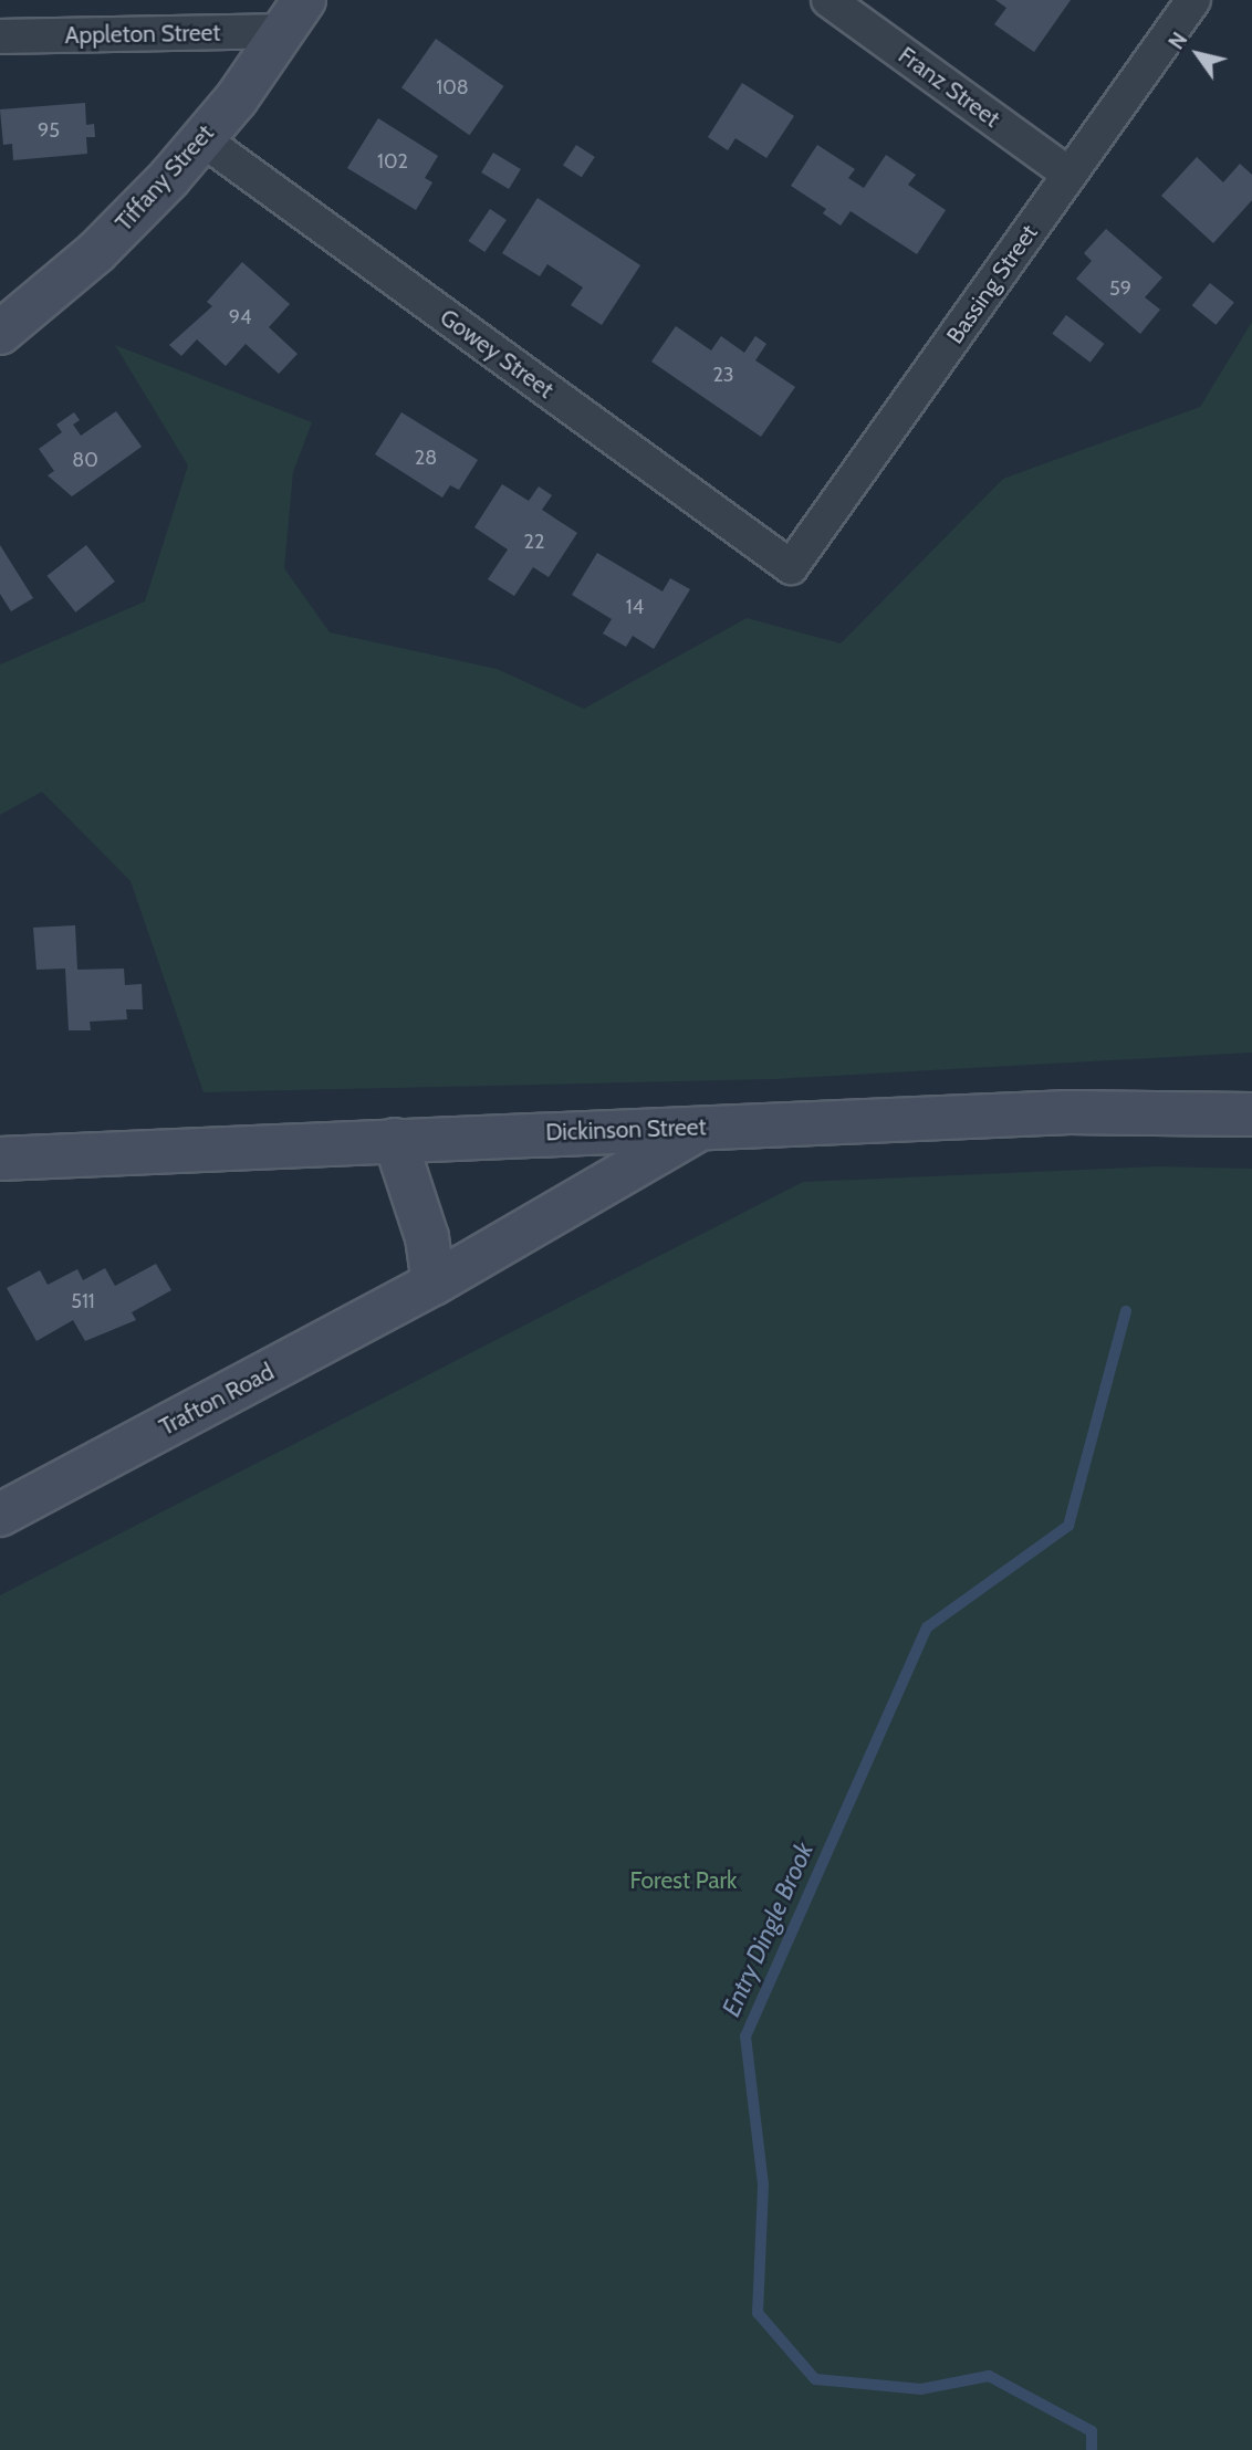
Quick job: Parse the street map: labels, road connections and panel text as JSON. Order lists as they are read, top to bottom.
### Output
{
  "streets": {
    "main road": ["Tiffany Street", "Dickinson Street", "Trafton Road"],
    "street": [
      "Appleton Street",
      "Franz Street",
      "Bassing Street",
      "Gowey Street"
    ]
  },
  "crossings": [
    ["Appleton Street", "Tiffany Street"],
    ["Franz Street", "Bassing Street"],
    ["Tiffany Street", "Gowey Street"],
    ["Bassing Street", "Gowey Street"],
    ["Dickinson Street", "Trafton Road"]
  ],
  "water": ["Entry Dingle Brook"],
  "parks": ["Forest Park"],
  "house_numbers": [
    "108",
    "95",
    "102",
    "59",
    "94",
    "23",
    "28",
    "80",
    "22",
    "14",
    "511"
  ],
  "north": "top left"
}
